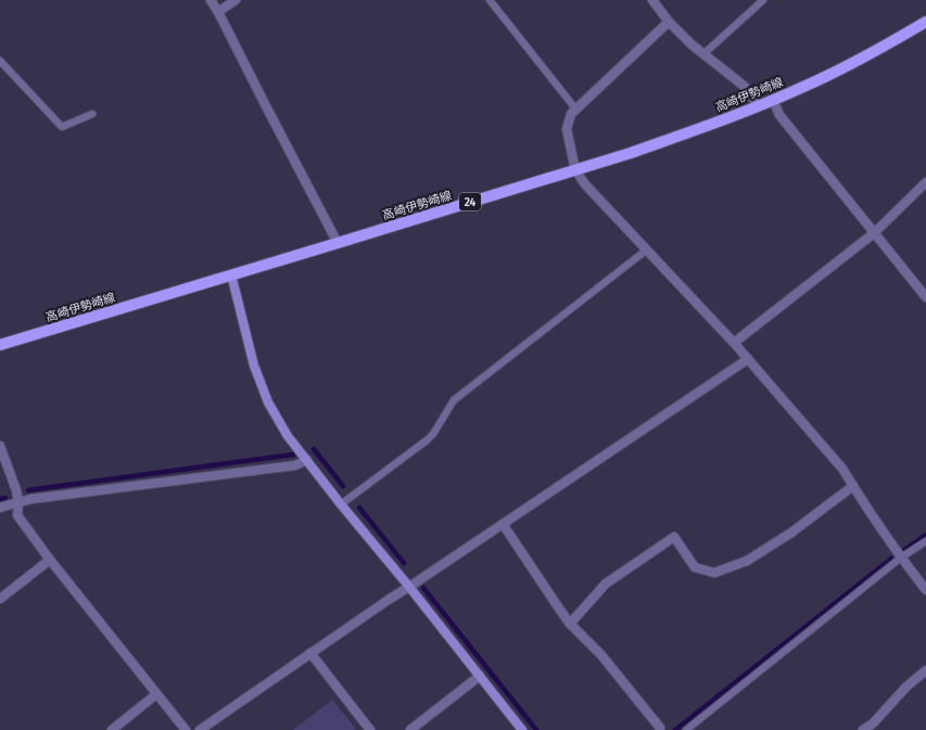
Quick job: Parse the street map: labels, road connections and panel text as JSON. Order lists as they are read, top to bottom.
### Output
{
  "streets": {
    "main road": ["高崎伊勢崎線", "24"]
  }
}
